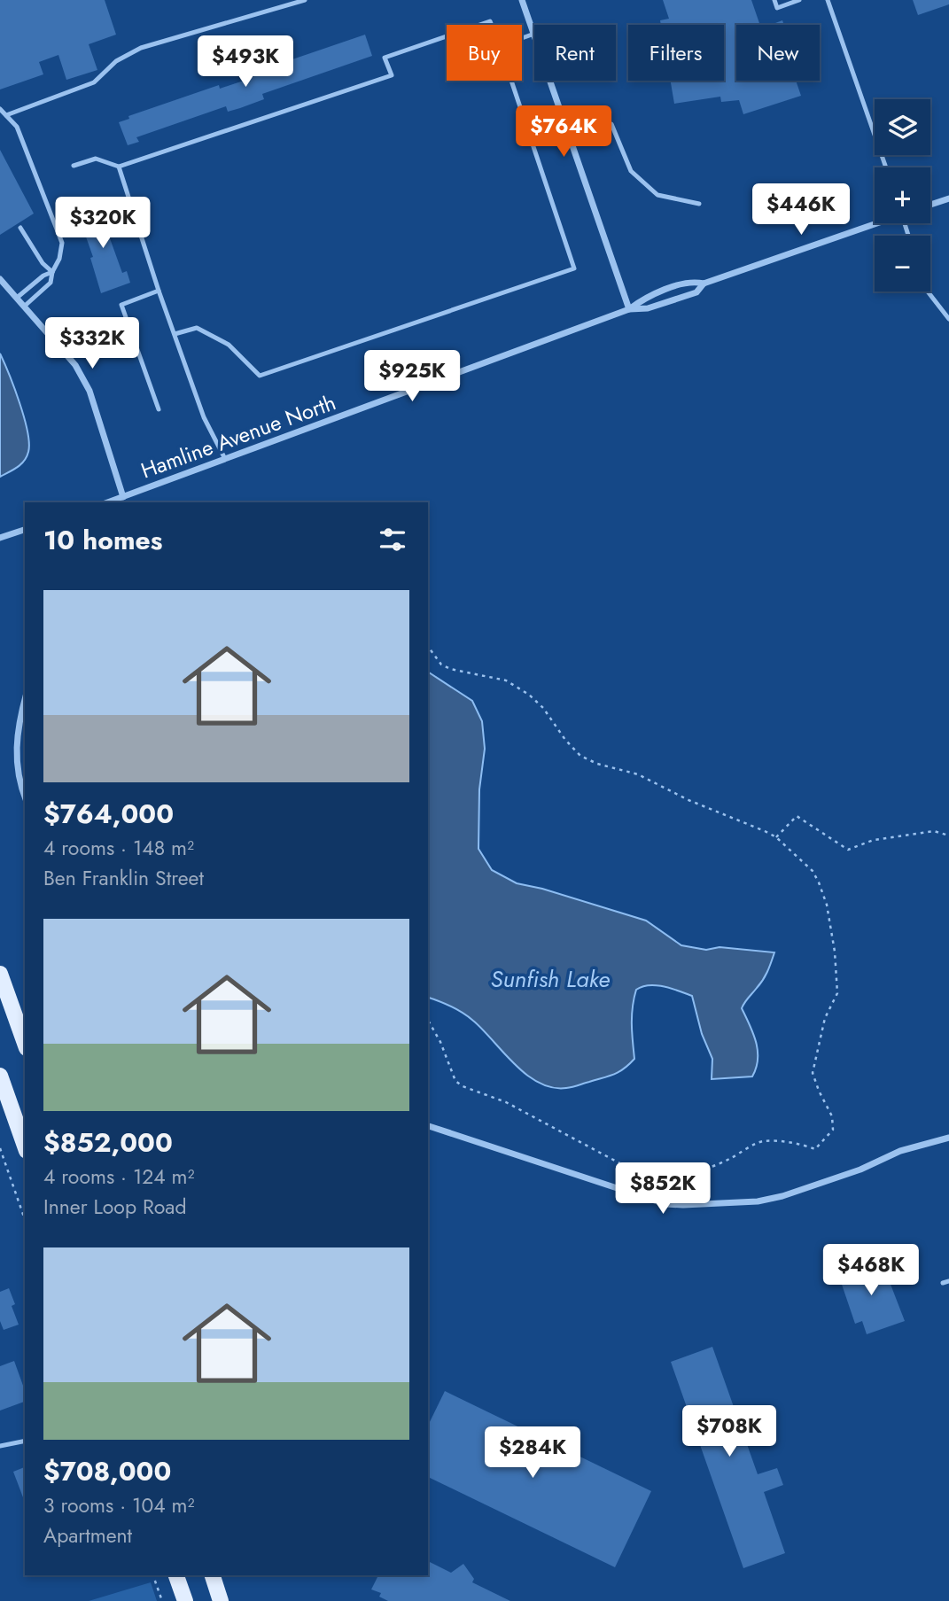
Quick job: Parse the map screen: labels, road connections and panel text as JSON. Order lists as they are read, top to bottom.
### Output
{
  "streets": {
    "street": ["Hamline Avenue North"]
  },
  "water": ["Sunfish Lake"],
  "page": {
    "chip": [
      "Buy",
      "Rent",
      "Filters",
      "New"
    ],
    "price": [
      "$493K",
      "$764K",
      "$446K",
      "$320K",
      "$332K",
      "$925K",
      "$852K",
      "$468K",
      "$708K",
      "$284K"
    ],
    "map_buttons": ["+", "−"],
    "heading": "10 homes",
    "list": [
      {
        "name": "$764,000",
        "note": "4 rooms · 148 m² · Ben Franklin Street"
      },
      {
        "name": "$852,000",
        "note": "4 rooms · 124 m² · Inner Loop Road"
      },
      {
        "name": "$708,000",
        "note": "3 rooms · 104 m² · Apartment"
      }
    ]
  }
}
